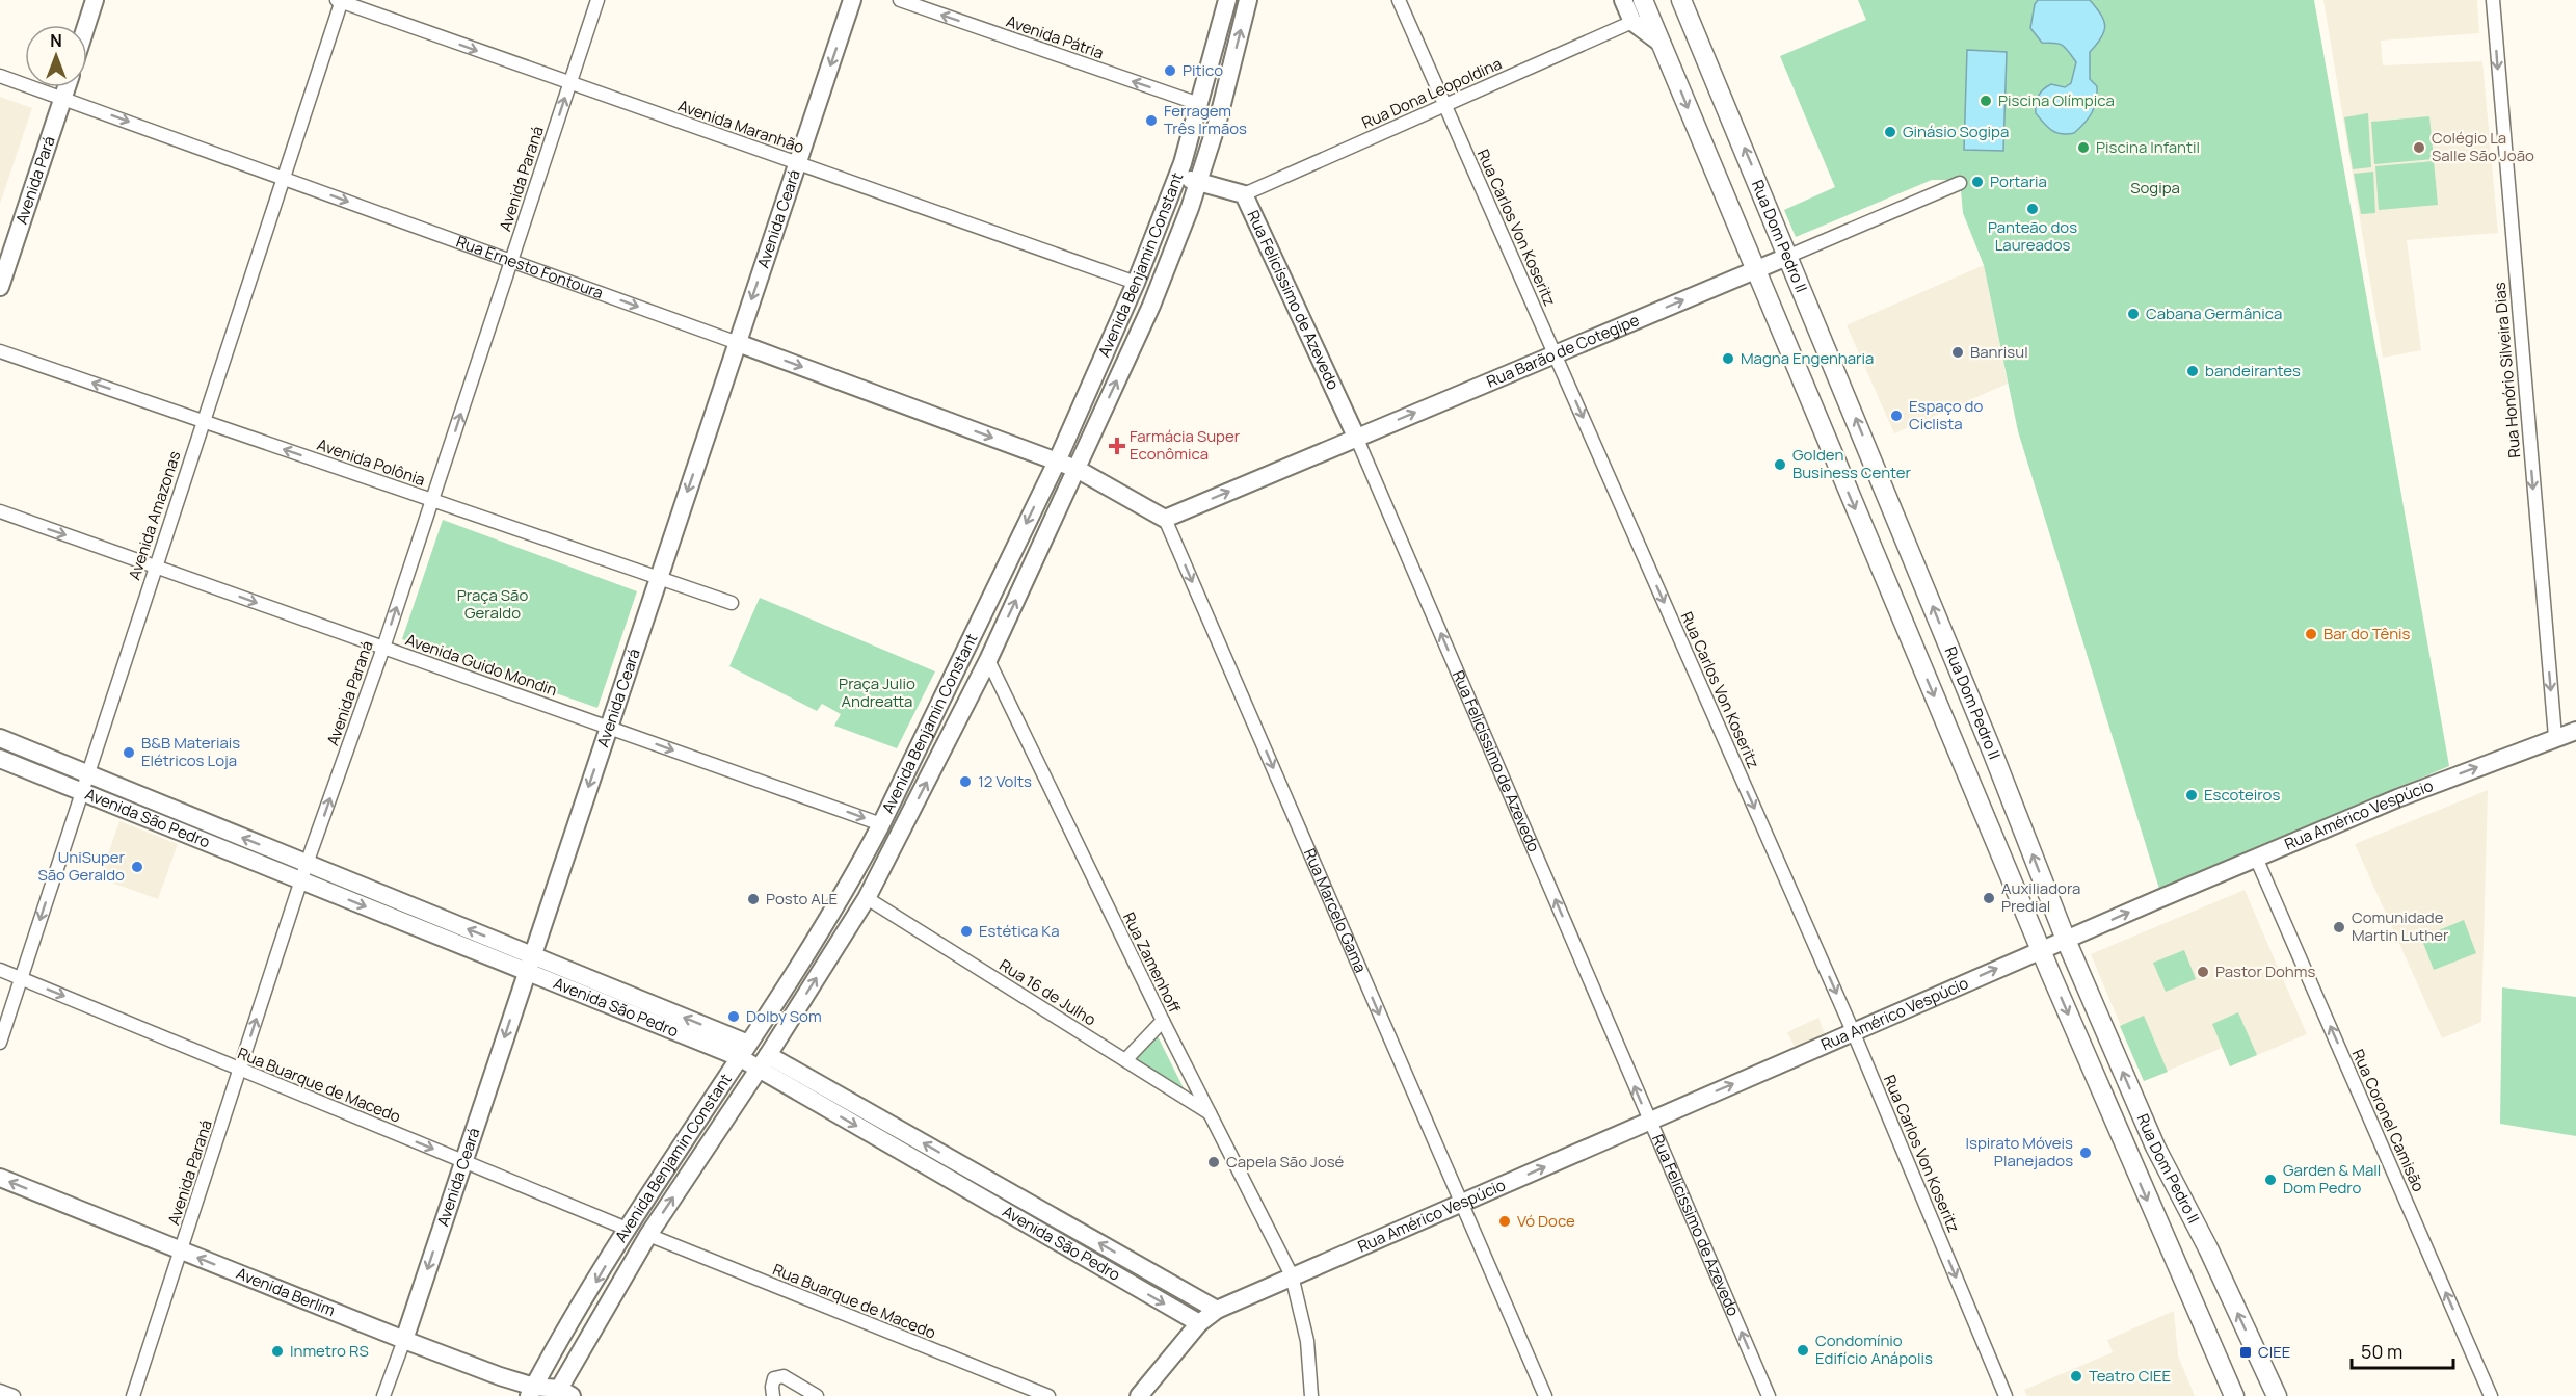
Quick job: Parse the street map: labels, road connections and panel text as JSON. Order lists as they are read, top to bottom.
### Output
{
  "streets": {
    "main road": ["Rua Dom Pedro II"],
    "street": [
      "Avenida Pátria",
      "Rua Dona Leopoldina",
      "Avenida Maranhão",
      "Avenida Paraná",
      "Avenida Pará",
      "Avenida Ceará",
      "Rua Carlos Von Koseritz",
      "Avenida Benjamin Constant",
      "Rua Ernesto Fontoura",
      "Rua Felicíssimo de Azevedo",
      "Rua Barão de Cotegipe",
      "Rua Honório Silveira Dias",
      "Avenida Polônia",
      "Avenida Amazonas",
      "Avenida Guido Mondin",
      "Rua Américo Vespúcio",
      "Avenida São Pedro",
      "Rua Marcelo Gama",
      "Rua Zamenhoff",
      "Rua 16 de Julho",
      "Rua Buarque de Macedo",
      "Rua Coronel Camisão",
      "Avenida Berlim"
    ]
  },
  "crossings": [
    ["Avenida Pátria", "Avenida Benjamin Constant"],
    ["Rua Dona Leopoldina", "Rua Carlos Von Koseritz"],
    ["Rua Dona Leopoldina", "Rua Dom Pedro II"],
    ["Rua Dona Leopoldina", "Rua Felicíssimo de Azevedo"],
    ["Avenida Maranhão", "Avenida Paraná"],
    ["Avenida Maranhão", "Avenida Ceará"],
    ["Avenida Maranhão", "Avenida Benjamin Constant"],
    ["Avenida Maranhão", "Avenida Amazonas"],
    ["Avenida Paraná", "Rua Ernesto Fontoura"],
    ["Avenida Paraná", "Avenida Polônia"],
    ["Avenida Paraná", "Avenida Guido Mondin"],
    ["Avenida Paraná", "Avenida São Pedro"],
    ["Avenida Paraná", "Rua Buarque de Macedo"],
    ["Avenida Paraná", "Avenida Berlim"],
    ["Avenida Pará", "Rua Ernesto Fontoura"],
    ["Avenida Ceará", "Rua Ernesto Fontoura"],
    ["Avenida Ceará", "Avenida Polônia"],
    ["Avenida Ceará", "Avenida Guido Mondin"],
    ["Avenida Ceará", "Avenida São Pedro"],
    ["Avenida Ceará", "Rua Buarque de Macedo"],
    ["Avenida Ceará", "Avenida Berlim"],
    ["Rua Carlos Von Koseritz", "Rua Barão de Cotegipe"],
    ["Rua Carlos Von Koseritz", "Rua Américo Vespúcio"],
    ["Rua Dom Pedro II", "Rua Barão de Cotegipe"],
    ["Rua Dom Pedro II", "Rua Américo Vespúcio"],
    ["Avenida Benjamin Constant", "Rua Ernesto Fontoura"],
    ["Avenida Benjamin Constant", "Rua Felicíssimo de Azevedo"],
    ["Avenida Benjamin Constant", "Avenida Guido Mondin"],
    ["Avenida Benjamin Constant", "Avenida São Pedro"],
    ["Avenida Benjamin Constant", "Rua Zamenhoff"],
    ["Avenida Benjamin Constant", "Rua 16 de Julho"],
    ["Avenida Benjamin Constant", "Rua Buarque de Macedo"],
    ["Avenida Benjamin Constant", "Avenida Berlim"],
    ["Rua Ernesto Fontoura", "Avenida Amazonas"],
    ["Rua Felicíssimo de Azevedo", "Rua Barão de Cotegipe"],
    ["Rua Felicíssimo de Azevedo", "Rua Américo Vespúcio"],
    ["Rua Barão de Cotegipe", "Rua Marcelo Gama"],
    ["Rua Honório Silveira Dias", "Rua Américo Vespúcio"],
    ["Avenida Polônia", "Avenida Amazonas"],
    ["Avenida Amazonas", "Avenida Guido Mondin"],
    ["Avenida Amazonas", "Avenida São Pedro"],
    ["Avenida Amazonas", "Rua Buarque de Macedo"],
    ["Rua Américo Vespúcio", "Avenida São Pedro"],
    ["Rua Américo Vespúcio", "Rua Marcelo Gama"],
    ["Rua Américo Vespúcio", "Rua Zamenhoff"],
    ["Rua Américo Vespúcio", "Rua Coronel Camisão"],
    ["Rua Zamenhoff", "Rua 16 de Julho"]
  ],
  "one_way": [
    "Avenida Pátria",
    "Avenida Paraná",
    "Avenida Ceará",
    "Rua Carlos Von Koseritz",
    "Rua Ernesto Fontoura",
    "Rua Felicíssimo de Azevedo",
    "Rua Barão de Cotegipe",
    "Rua Honório Silveira Dias",
    "Avenida Polônia",
    "Avenida Guido Mondin",
    "Rua Américo Vespúcio",
    "Rua Marcelo Gama",
    "Rua Buarque de Macedo",
    "Rua Coronel Camisão",
    "Avenida Berlim"
  ],
  "parks": ["Sogipa", "Praça São Geraldo", "Praça Julio Andreatta"],
  "places": {
    "other": [
      "Pitico",
      "Piscina Olímpica",
      "Ferragem Três Irmãos",
      "Ginásio Sogipa",
      "Piscina Infantil",
      "Colégio La Salle São João",
      "Portaria",
      "Panteão dos Laureados",
      "Cabana Germânica",
      "Banrisul",
      "Magna Engenharia",
      "bandeirantes",
      "Espaço do Ciclista",
      "Golden Business Center",
      "Bar do Tênis",
      "B&B Materiais Elétricos Loja",
      "12 Volts",
      "Escoteiros",
      "UniSuper São Geraldo",
      "Auxiliadora Predial",
      "Posto ALE",
      "Comunidade Martin Luther",
      "Estética Ka",
      "Pastor Dohms",
      "Dolby Som",
      "Ispirato Móveis Planejados",
      "Capela São José",
      "Garden & Mall Dom Pedro",
      "Vó Doce",
      "Condomínio Edifício Anápolis",
      "Inmetro RS",
      "Teatro CIEE"
    ],
    "health": ["Farmácia Super Econômica"],
    "transit": ["CIEE"]
  },
  "scale_bar": "50 m",
  "north": "top"
}
